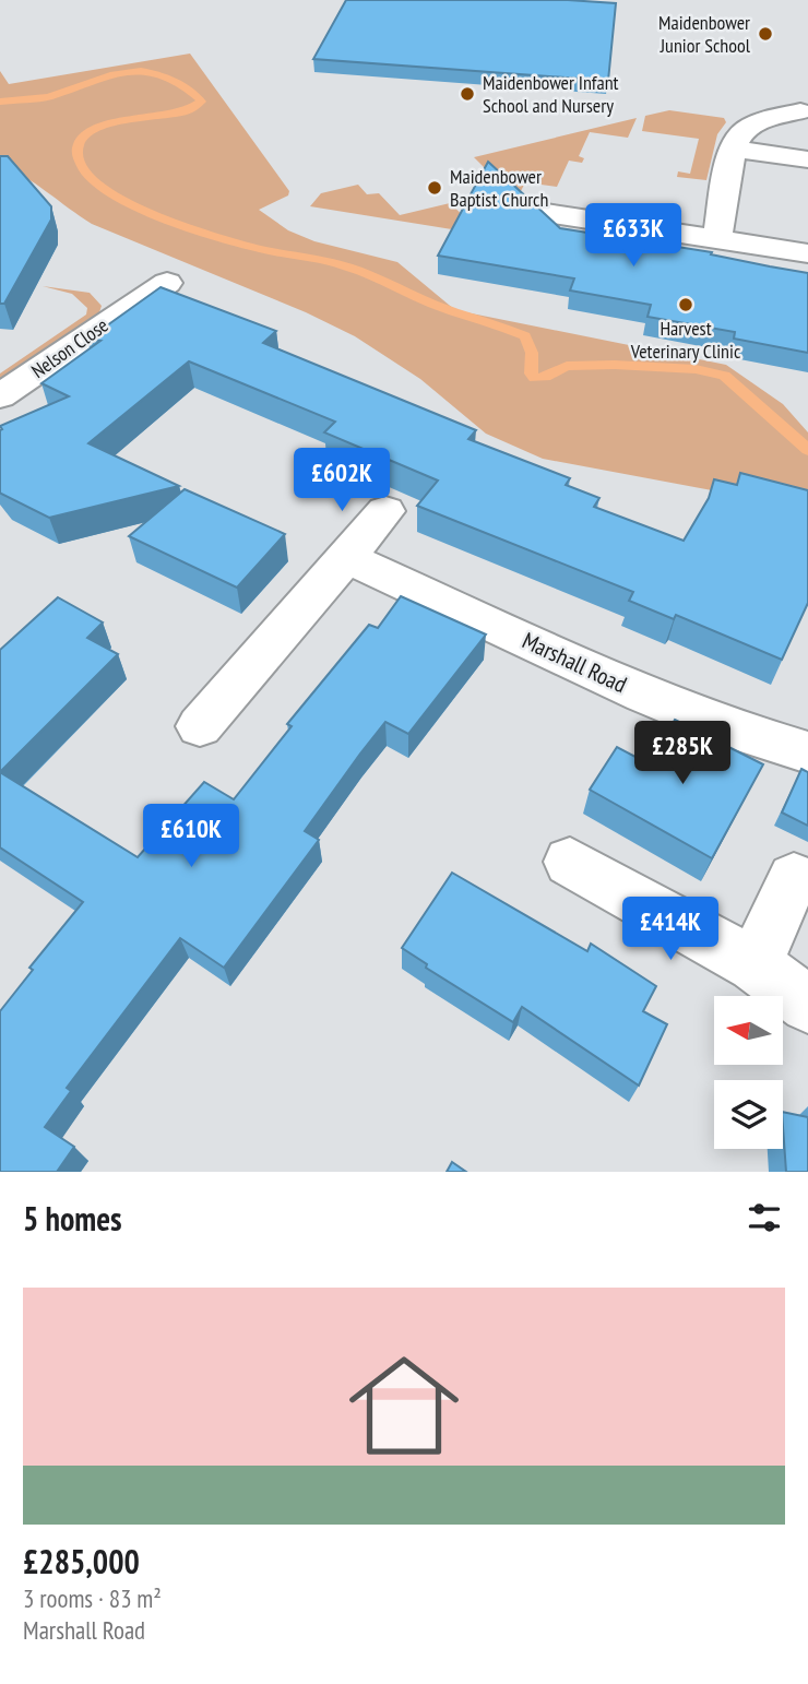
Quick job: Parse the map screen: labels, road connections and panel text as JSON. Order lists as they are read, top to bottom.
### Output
{
  "streets": {
    "street": ["Nelson Close", "Marshall Road"]
  },
  "places": [
    "Maidenbower Junior School",
    "Maidenbower Infant School and Nursery",
    "Maidenbower Baptist Church",
    "Harvest Veterinary Clinic"
  ],
  "north": "left",
  "page": {
    "price": [
      "£633K",
      "£602K",
      "£285K",
      "£610K",
      "£414K"
    ],
    "heading": "5 homes",
    "list": [
      {
        "name": "£285,000",
        "note": "3 rooms · 83 m² · Marshall Road"
      }
    ]
  }
}
